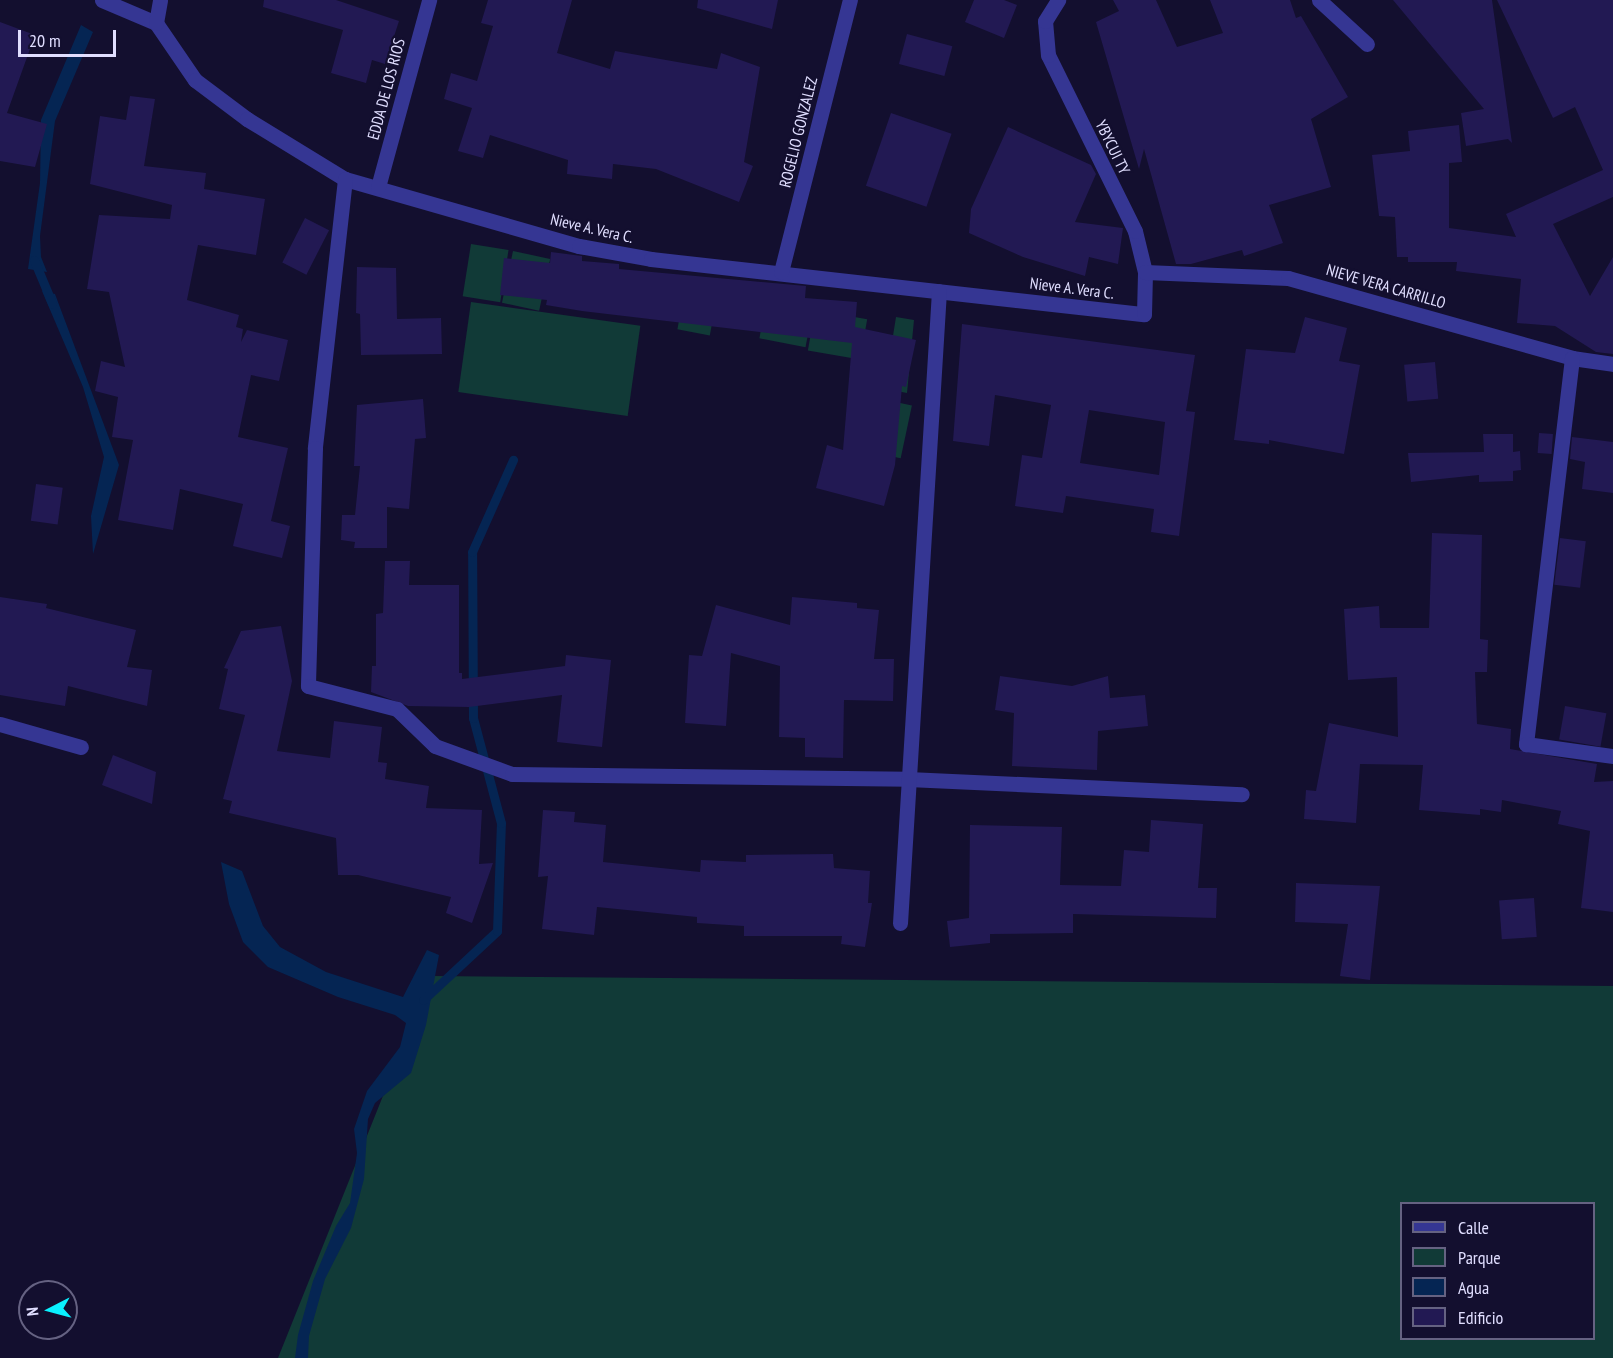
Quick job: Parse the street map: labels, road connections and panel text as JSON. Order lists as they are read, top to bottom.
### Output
{
  "streets": {
    "street": [
      "EDDA DE LOS RIOS",
      "ROGELIO GONZALEZ",
      "YBYCUI TY",
      "Nieve A. Vera C.",
      "NIEVE VERA CARRILLO"
    ]
  },
  "crossings": [
    ["EDDA DE LOS RIOS", "Nieve A. Vera C."],
    ["ROGELIO GONZALEZ", "Nieve A. Vera C."],
    ["YBYCUI TY", "Nieve A. Vera C."],
    ["YBYCUI TY", "NIEVE VERA CARRILLO"]
  ],
  "legend": [
    "Calle",
    "Parque",
    "Agua",
    "Edificio"
  ],
  "scale_bar": "20 m",
  "north": "left"
}
